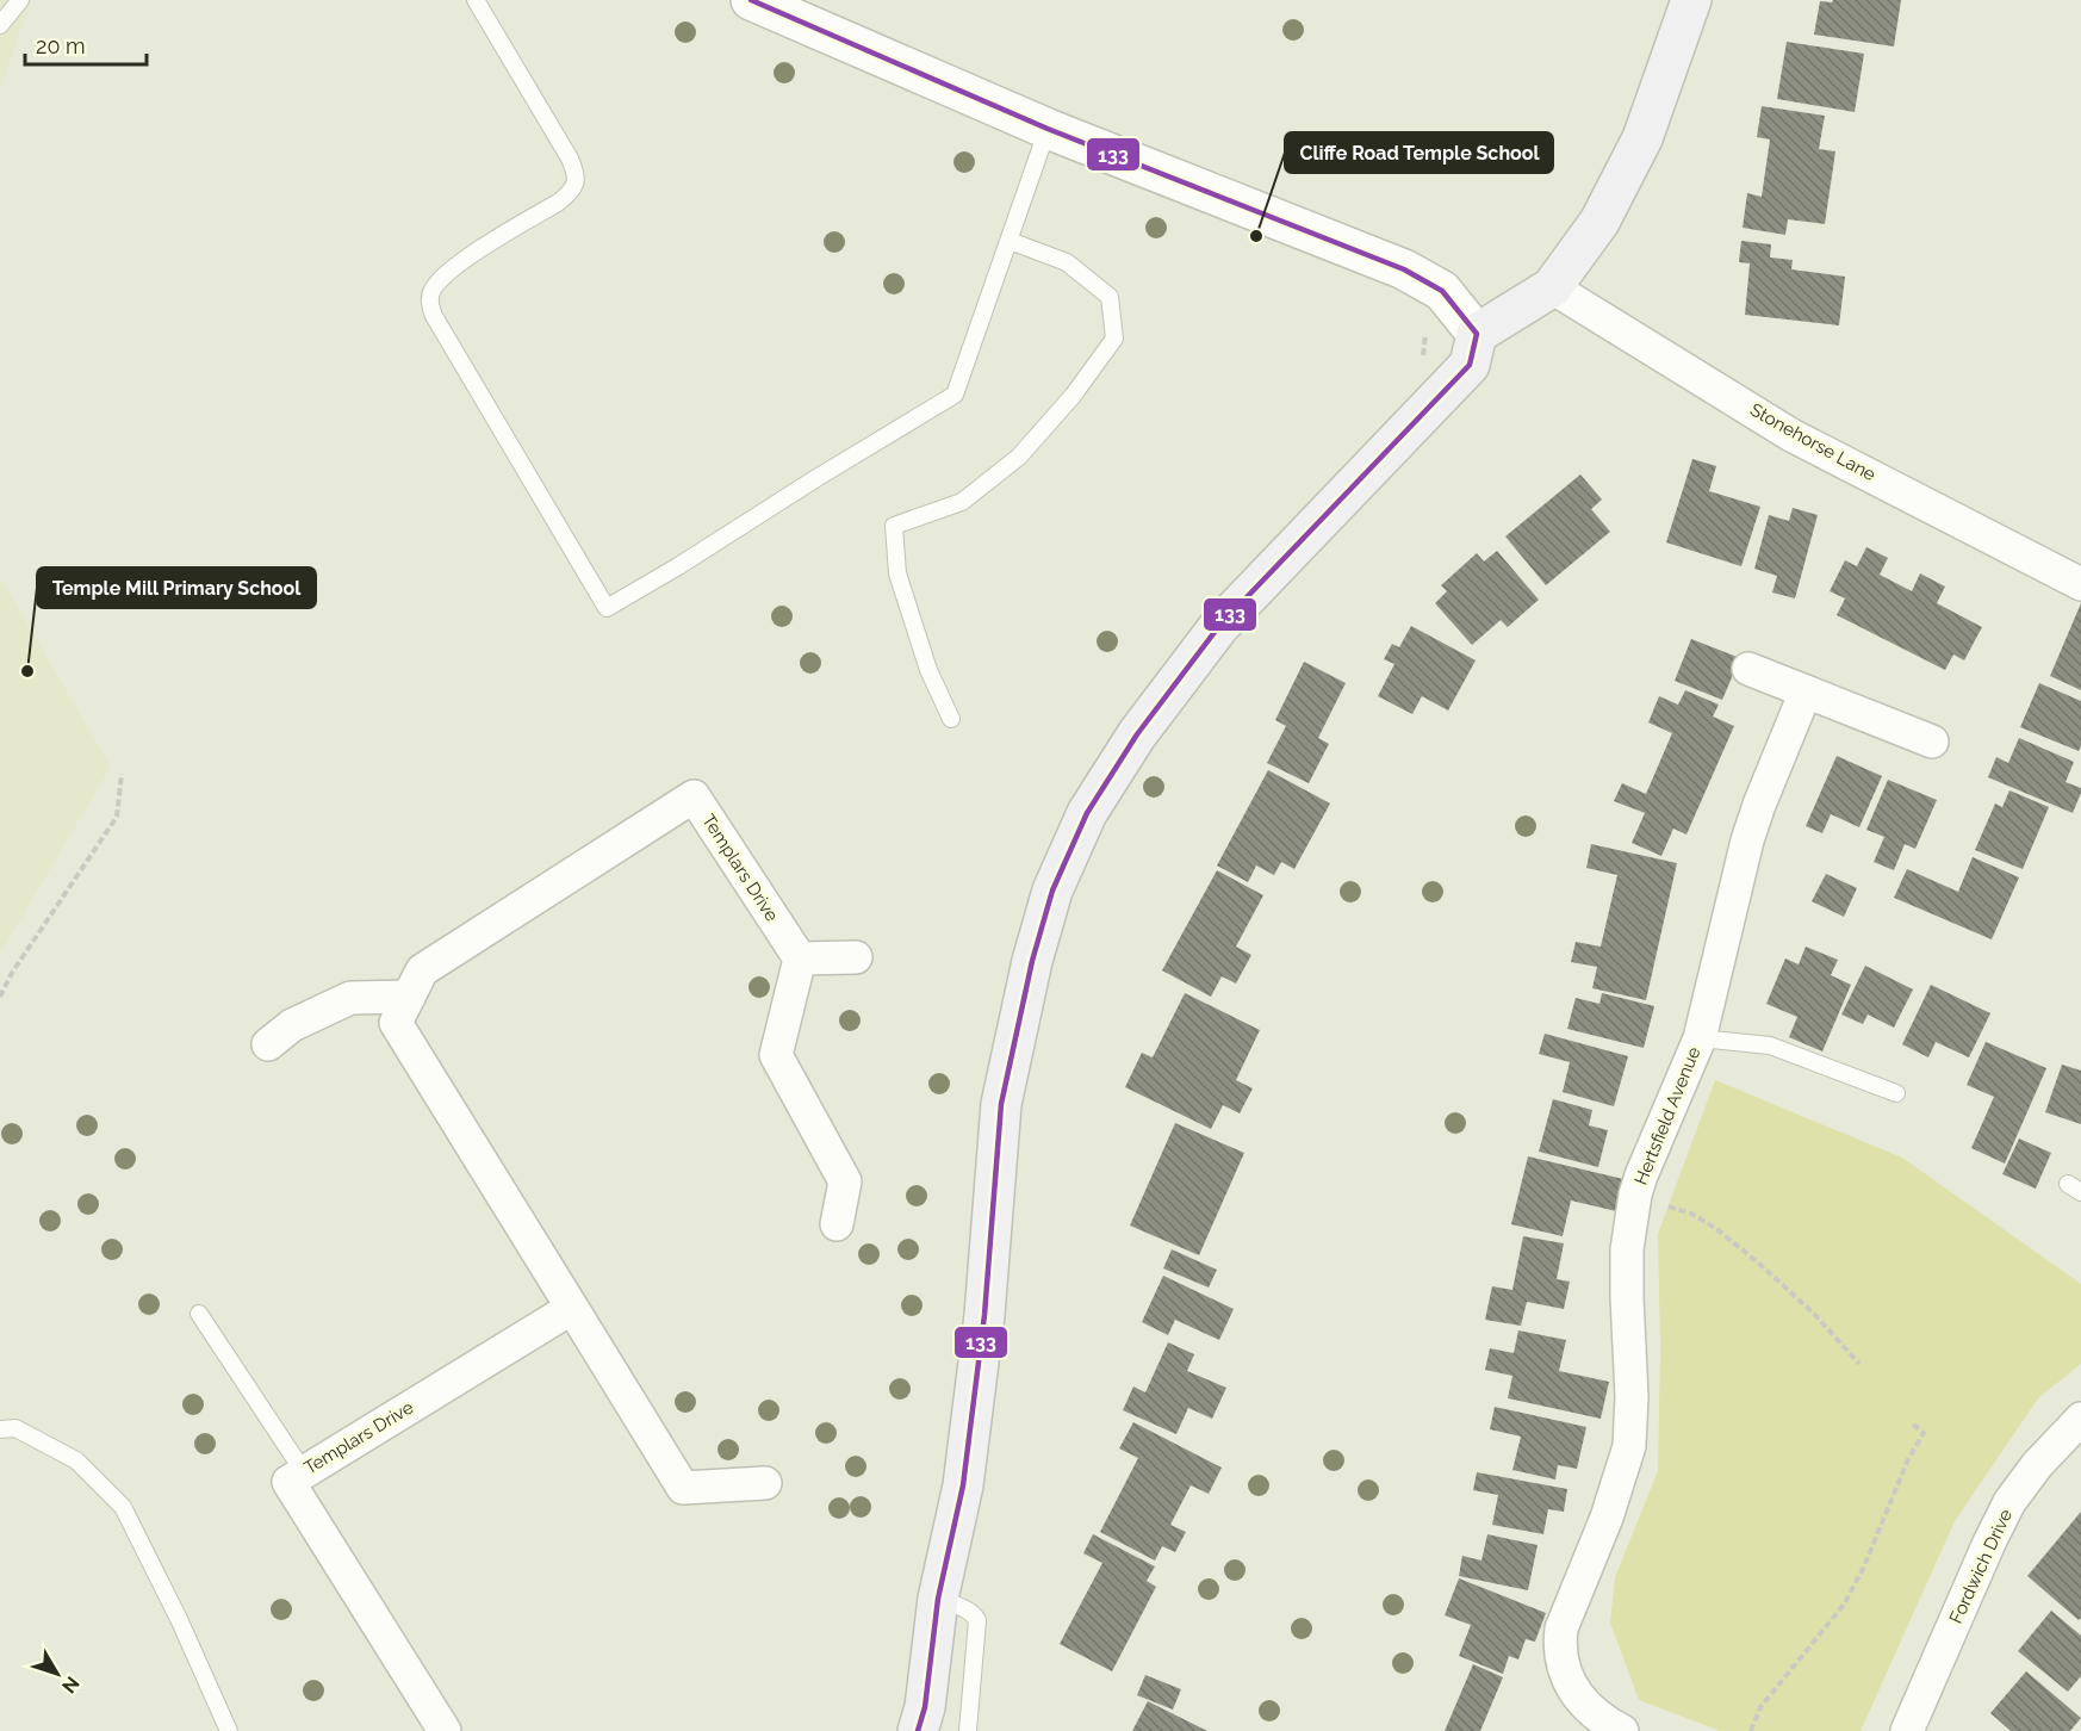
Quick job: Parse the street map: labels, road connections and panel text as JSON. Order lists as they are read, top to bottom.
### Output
{
  "streets": {
    "street": [
      "Stonehorse Lane",
      "Templars Drive",
      "Hertsfield Avenue",
      "Fordwich Drive"
    ]
  },
  "places": ["Cliffe Road Temple School", "Temple Mill Primary School"],
  "lines": ["transit line 133"],
  "scale_bar": "20 m",
  "north": "bottom right"
}
